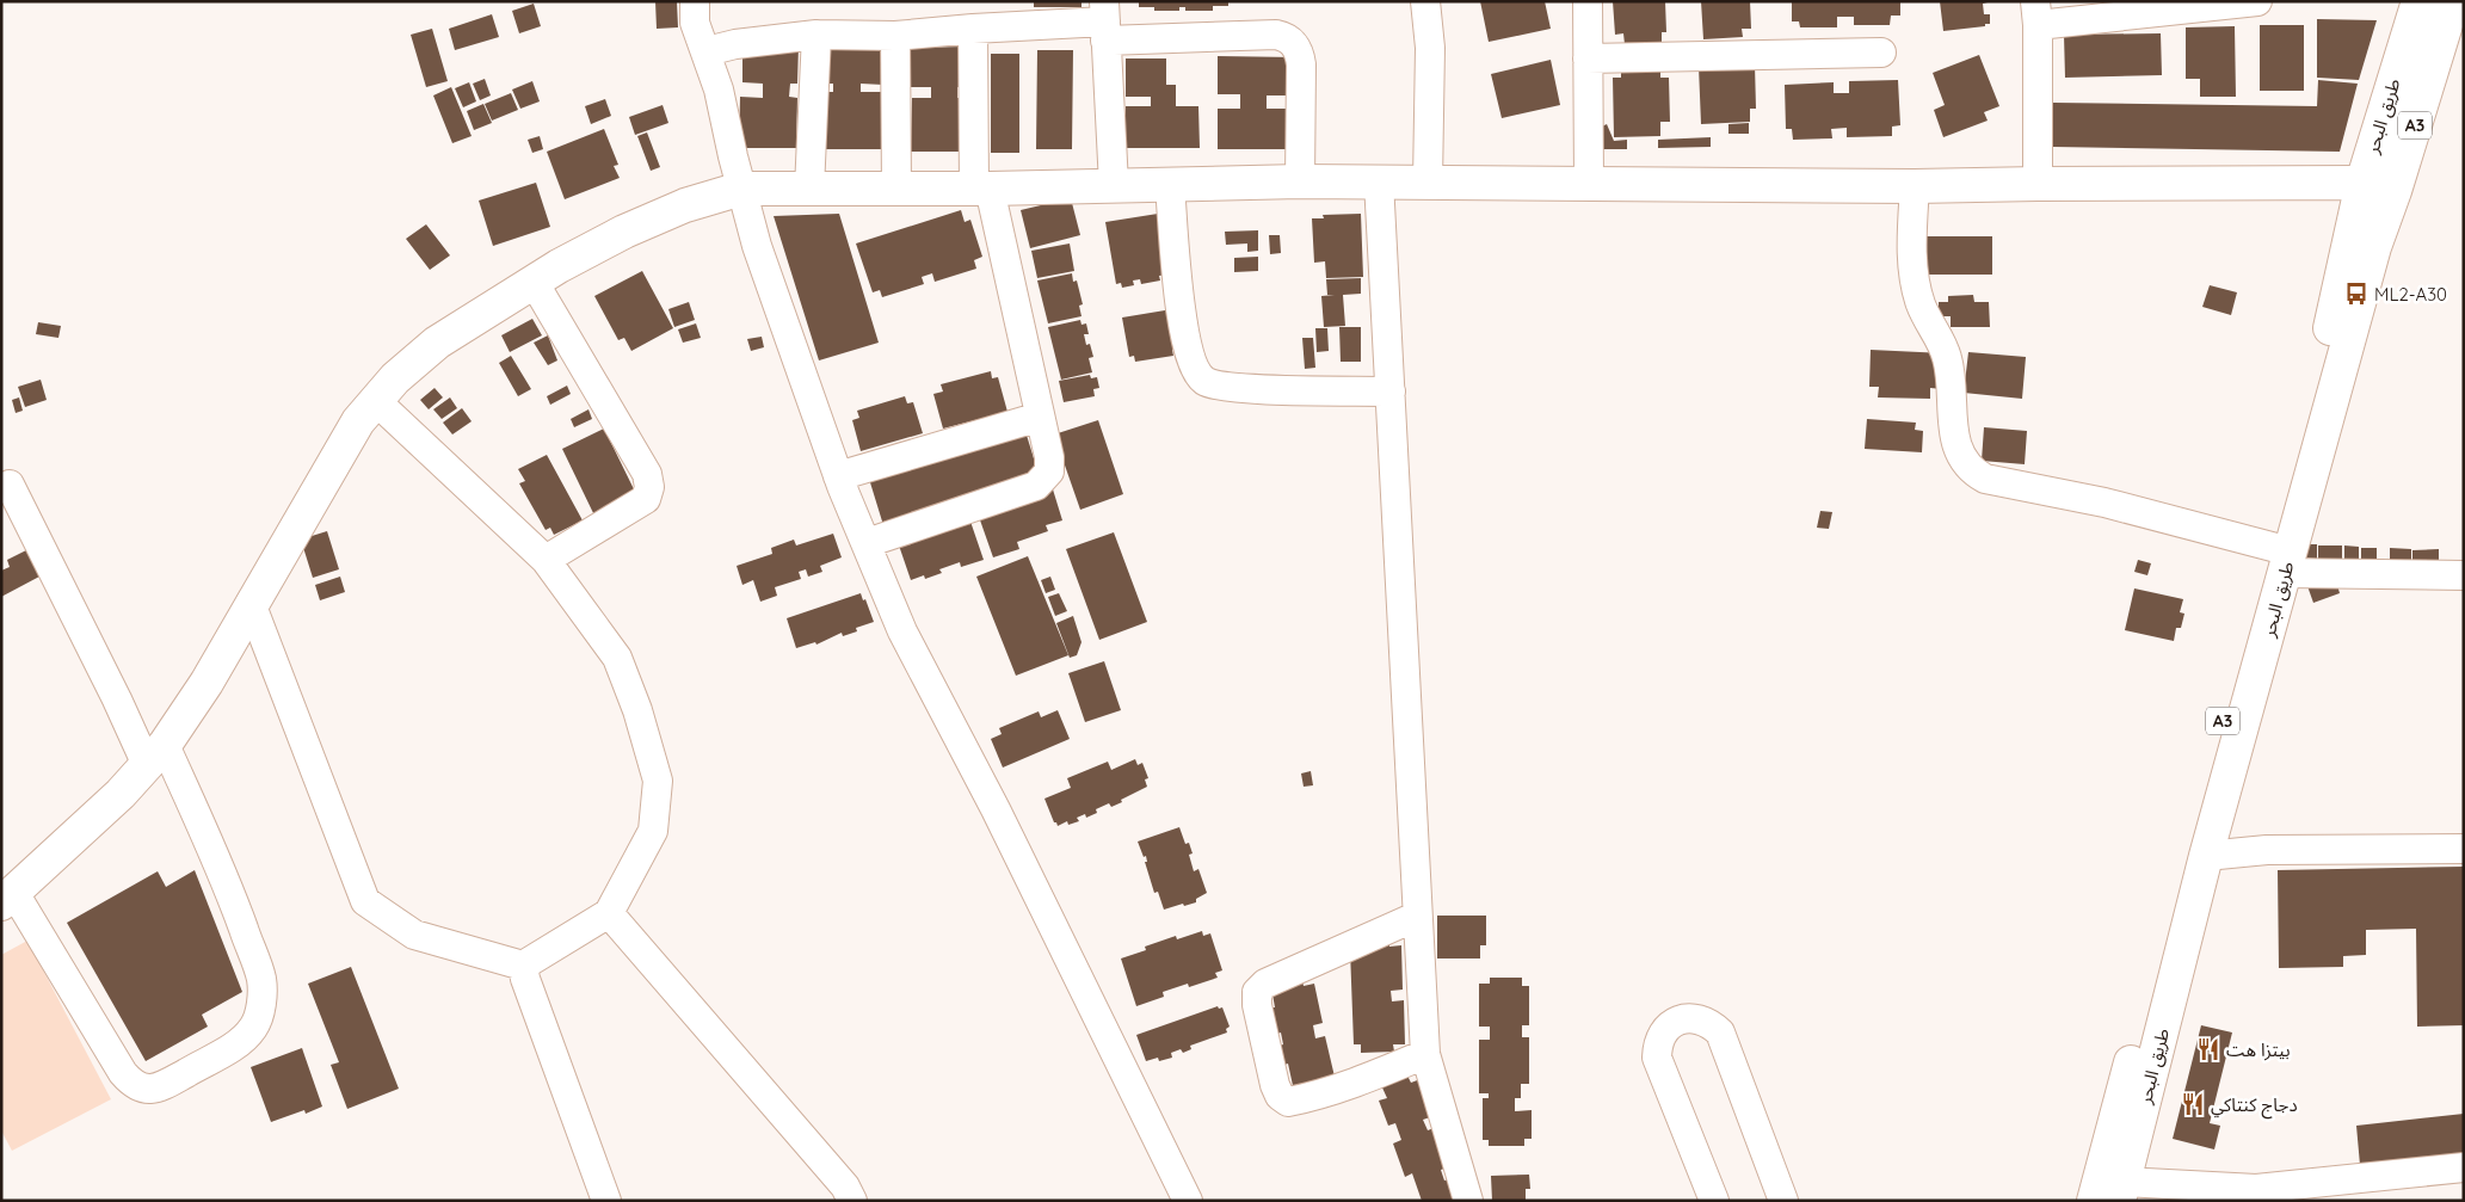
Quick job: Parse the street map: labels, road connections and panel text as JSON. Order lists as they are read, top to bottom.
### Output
{
  "streets": {
    "main road": ["طريق البحر", "A3"]
  },
  "places": {
    "bus stop": ["ML2-A30"],
    "restaurant": ["بيتزا هت", "دجاج كنتاكي"]
  }
}
